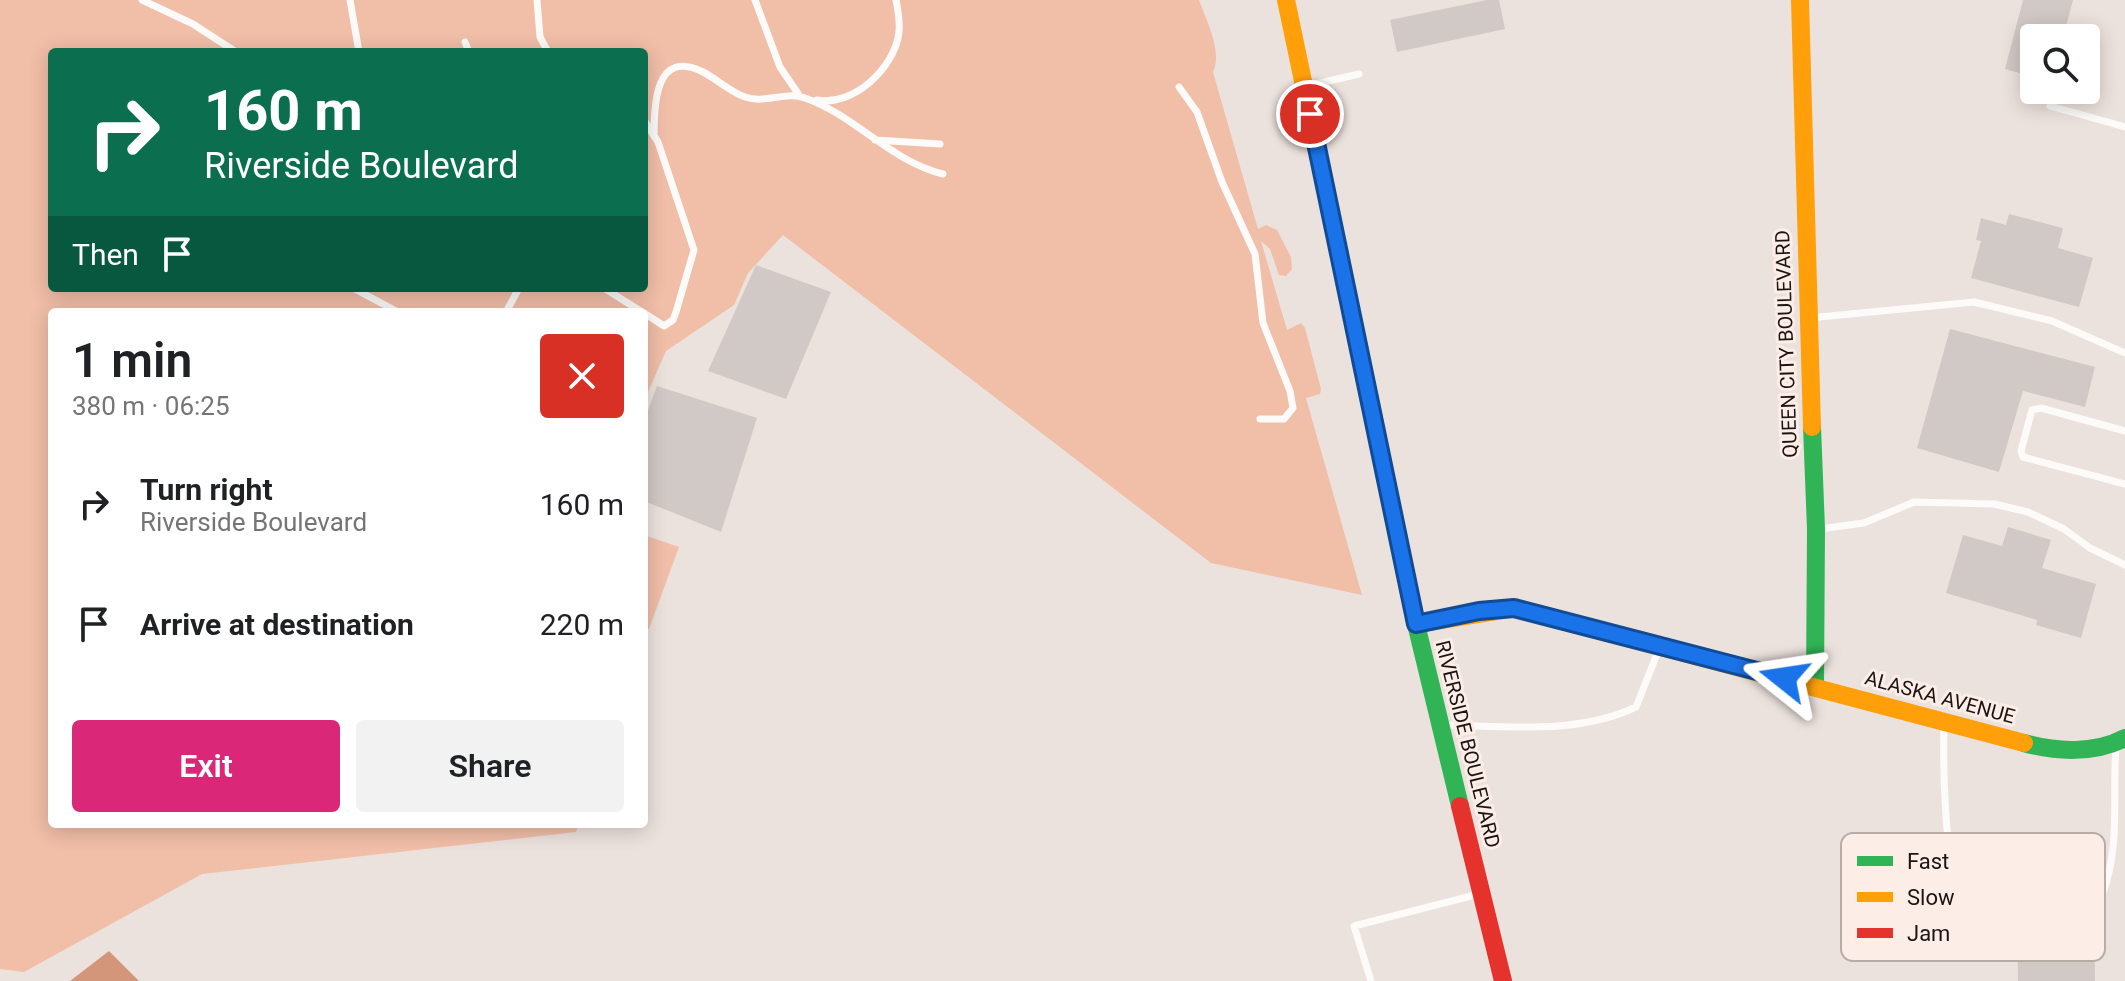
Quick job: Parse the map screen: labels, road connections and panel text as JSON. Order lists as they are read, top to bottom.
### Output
{
  "streets": {
    "street": ["QUEEN CITY BOULEVARD", "ALASKA AVENUE", "RIVERSIDE BOULEVARD"]
  },
  "crossings": [
    ["QUEEN CITY BOULEVARD", "ALASKA AVENUE"],
    ["ALASKA AVENUE", "RIVERSIDE BOULEVARD"]
  ],
  "legend": ["Fast", "Slow", "Jam"],
  "page": {
    "turn": ["160 m", "Riverside Boulevard"],
    "then": "Then",
    "heading": ["1 min", "380 m · 06:25"],
    "list": [
      {
        "name": "Turn right",
        "note": "Riverside Boulevard",
        "value": "160 m"
      },
      {
        "name": "Arrive at destination",
        "value": "220 m"
      }
    ],
    "buttons": ["Exit", "Share"]
  }
}
